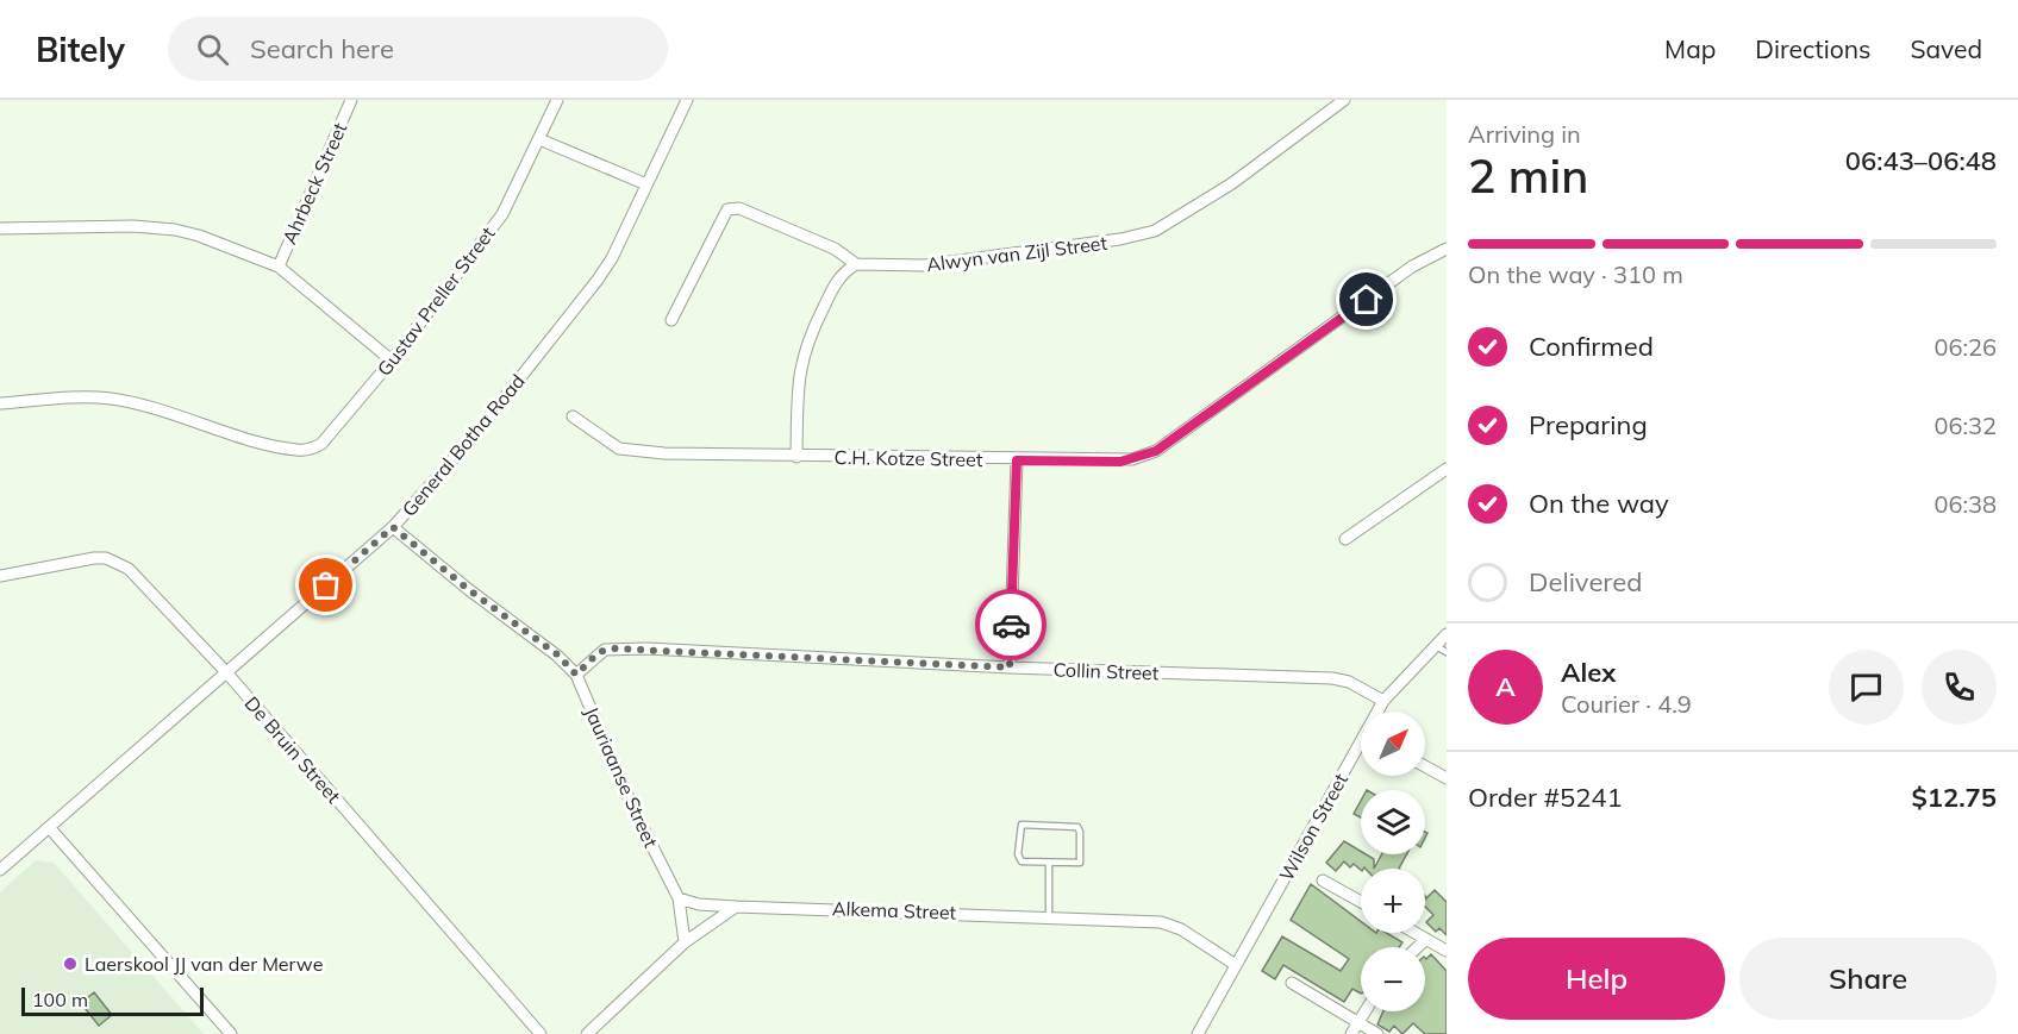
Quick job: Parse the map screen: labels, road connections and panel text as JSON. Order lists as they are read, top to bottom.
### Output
{
  "streets": {
    "street": [
      "Ahrbeck Street",
      "Alwyn van Zijl Street",
      "Gustav Preller Street",
      "General Botha Road",
      "C.H. Kotze Street",
      "Collin Street",
      "De Bruin Street",
      "Jauriaanse Street",
      "Wilson Street",
      "Alkema Street"
    ]
  },
  "crossings": [
    ["General Botha Road", "De Bruin Street"],
    ["General Botha Road", "Jauriaanse Street"],
    ["Collin Street", "Jauriaanse Street"],
    ["Collin Street", "Wilson Street"],
    ["Wilson Street", "Alkema Street"]
  ],
  "places": ["Laerskool JJ van der Merwe"],
  "scale_bar": "100 m",
  "north": "top right",
  "page": {
    "header": "Bitely",
    "search": "Search here",
    "nav": ["Map", "Directions", "Saved"],
    "heading": ["2 min", "Arriving in", "06:43–06:48"],
    "panel": [
      "Alex",
      "Courier · 4.9",
      "Order #5241",
      "$12.75"
    ],
    "bar": "On the way · 310 m",
    "list": [
      ["Confirmed", "06:26"],
      ["Preparing", "06:32"],
      ["On the way", "06:38"],
      "Delivered"
    ],
    "round": "A",
    "map_buttons": ["+", "−"],
    "buttons": ["Help", "Share"],
    "scale": "100 m"
  }
}
